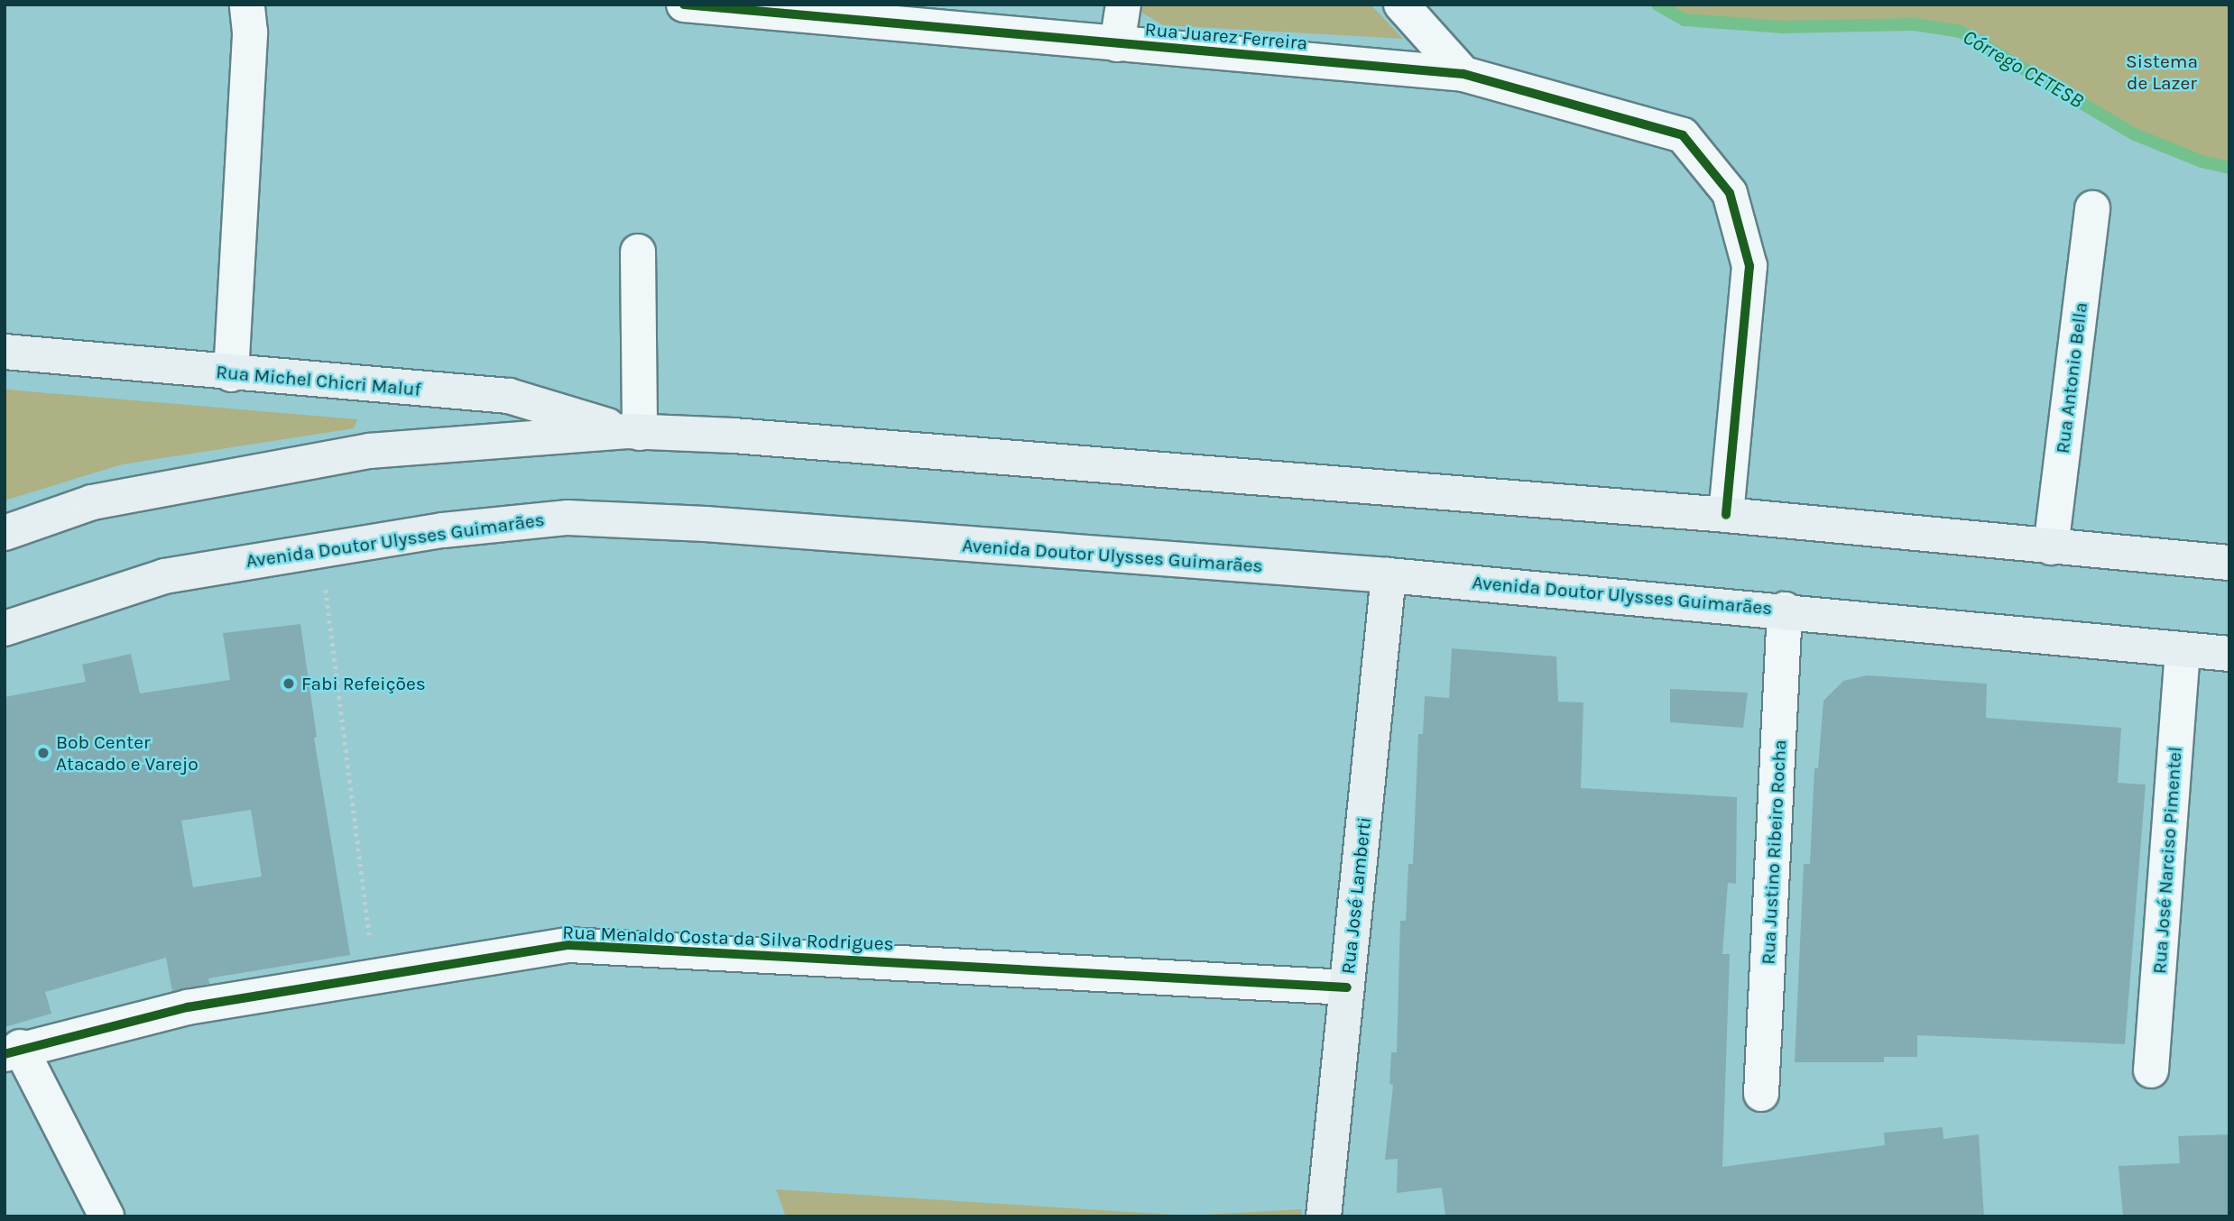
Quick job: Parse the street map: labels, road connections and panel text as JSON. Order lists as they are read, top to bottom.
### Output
{
  "streets": {
    "main road": ["Rua Michel Chicri Maluf", "Avenida Doutor Ulysses Guimarães", "Rua José Lamberti"],
    "street": [
      "Rua Juarez Ferreira",
      "Rua Antonio Bella",
      "Rua Justino Ribeiro Rocha",
      "Rua José Narciso Pimentel",
      "Rua Menaldo Costa da Silva Rodrigues"
    ]
  },
  "crossings": [
    ["Avenida Doutor Ulysses Guimarães", "Rua Justino Ribeiro Rocha"],
    ["Avenida Doutor Ulysses Guimarães", "Rua José Narciso Pimentel"],
    ["Avenida Doutor Ulysses Guimarães", "Rua José Lamberti"],
    ["Rua José Lamberti", "Rua Menaldo Costa da Silva Rodrigues"]
  ],
  "water": ["Córrego CETESB"],
  "parks": ["Sistema de Lazer"],
  "places": ["Fabi Refeições", "Bob Center Atacado e Varejo"]
}
